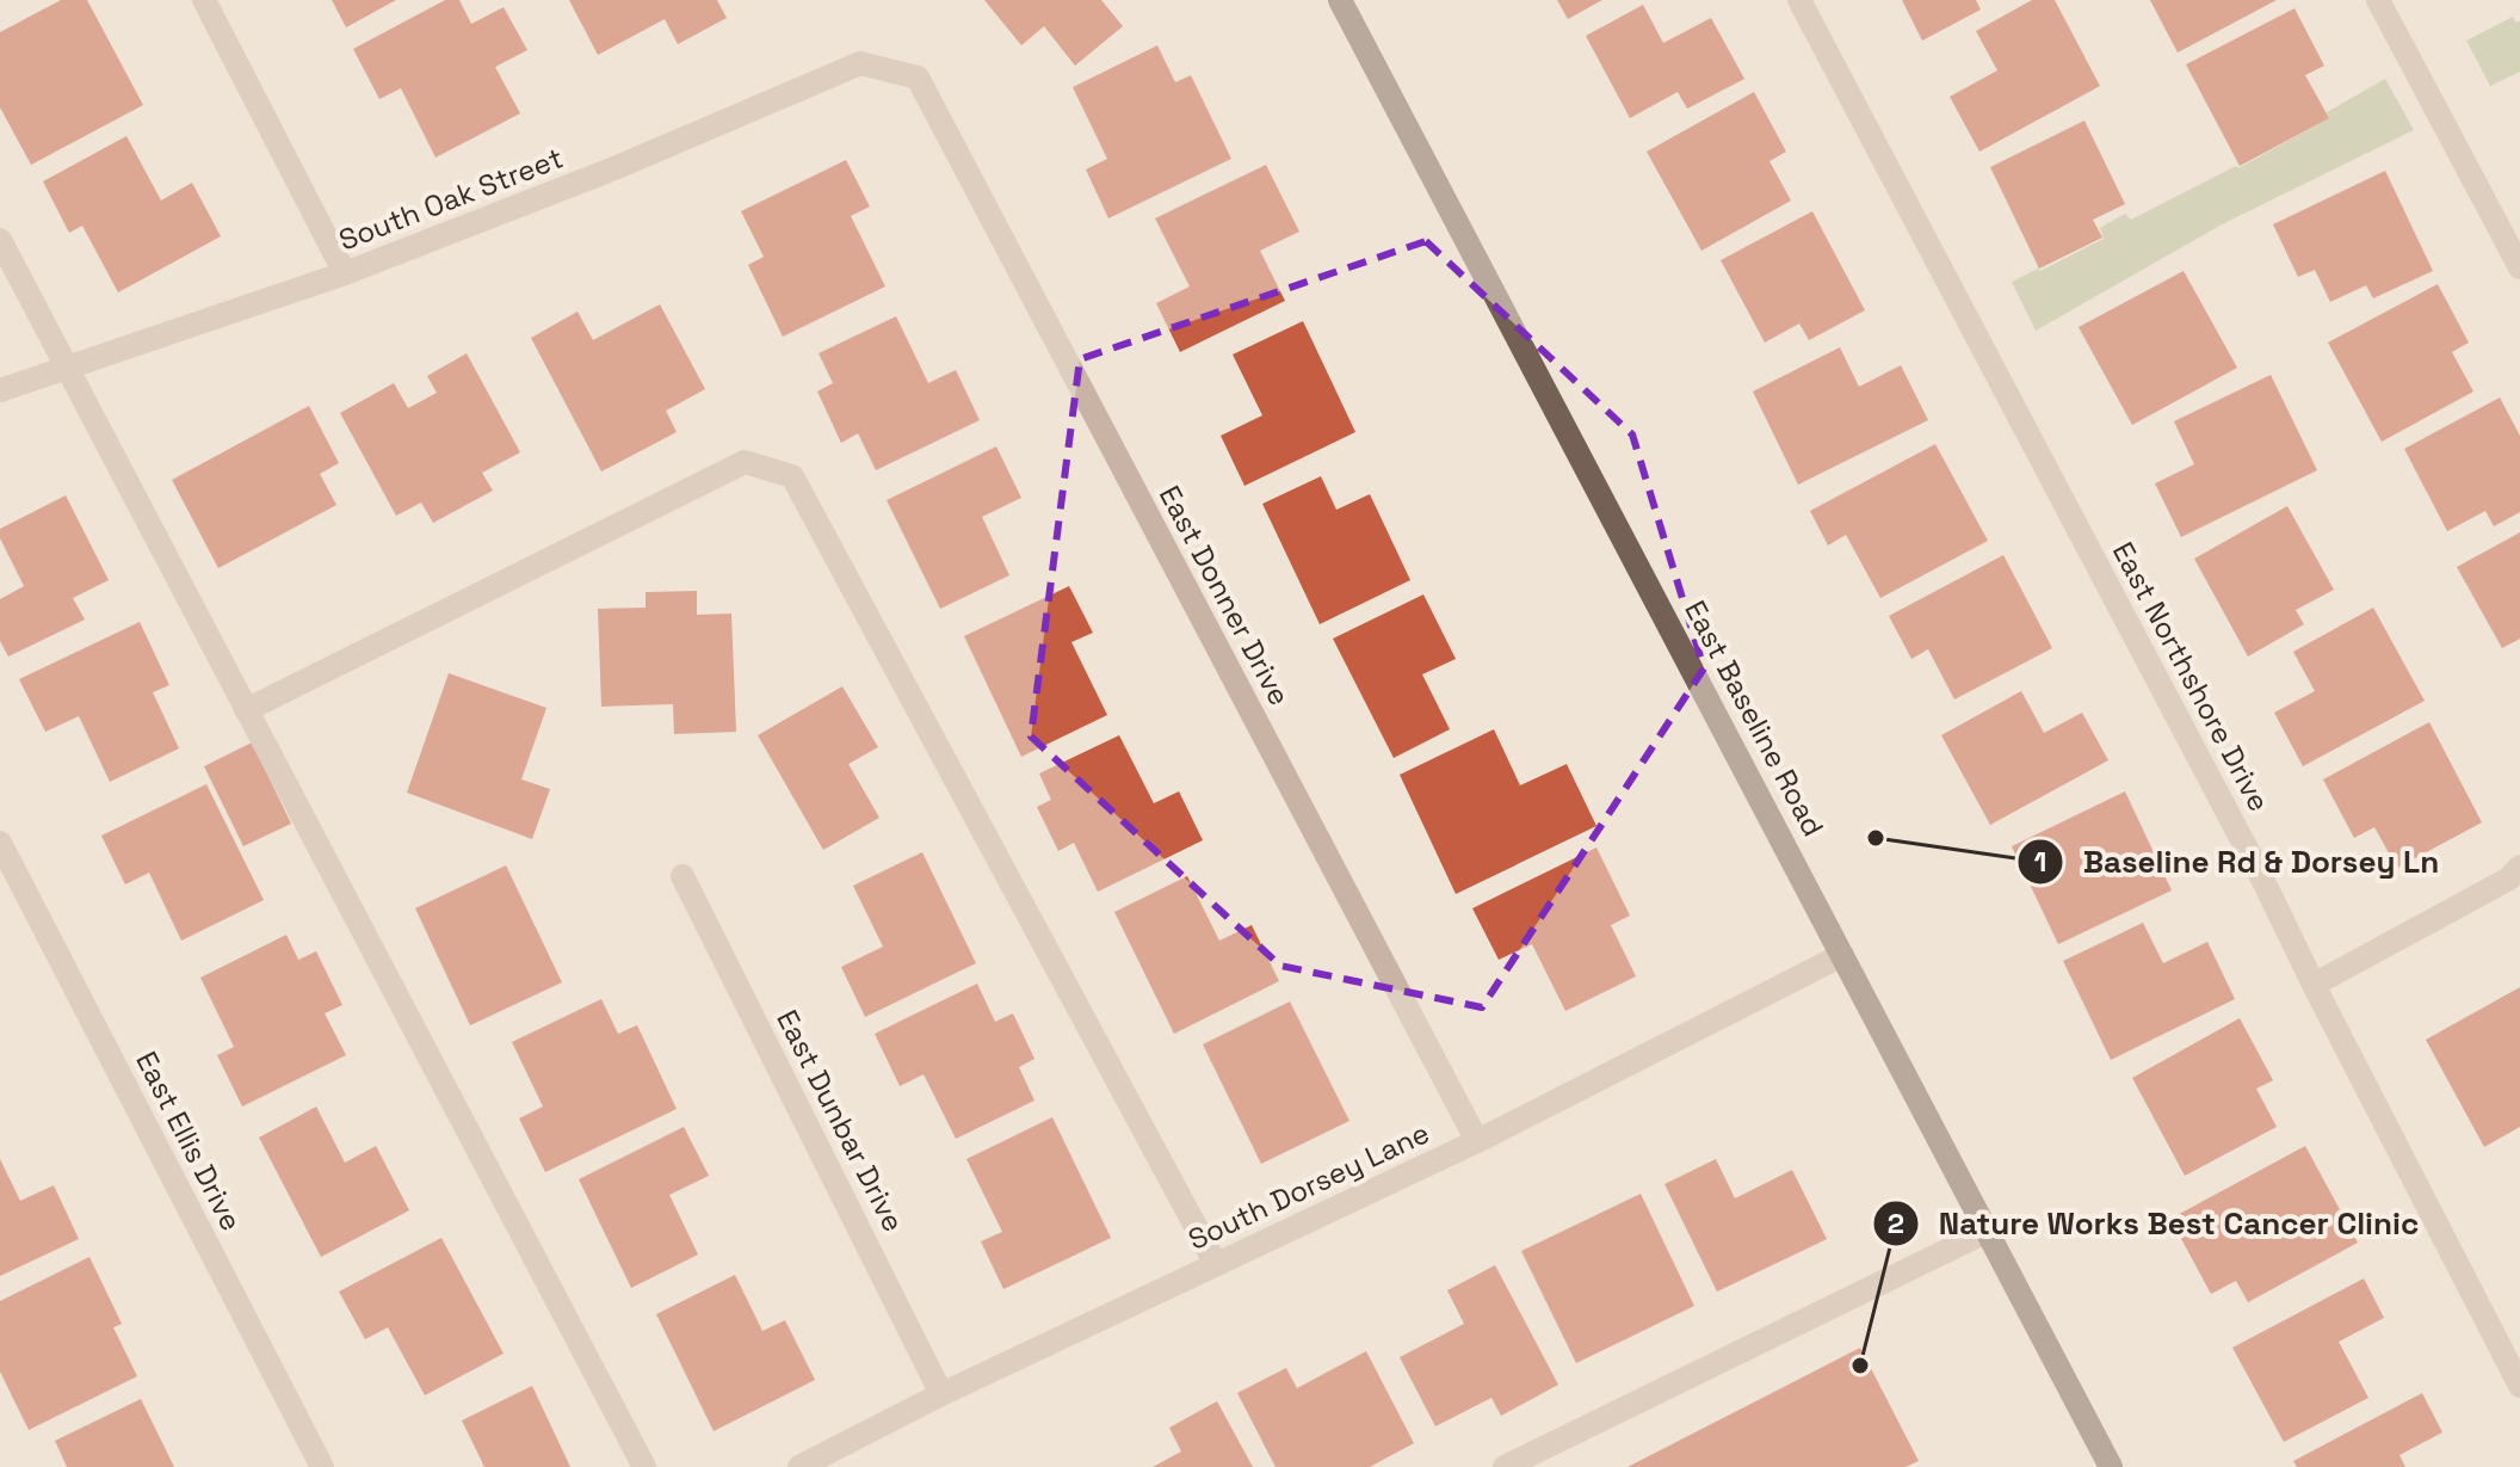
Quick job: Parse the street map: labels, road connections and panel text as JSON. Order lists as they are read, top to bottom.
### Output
{
  "streets": {
    "main road": ["East Baseline Road"],
    "street": [
      "South Oak Street",
      "East Donner Drive",
      "East Northshore Drive",
      "East Dunbar Drive",
      "East Ellis Drive",
      "South Dorsey Lane"
    ]
  },
  "crossings": [
    ["South Oak Street", "East Donner Drive"],
    ["East Donner Drive", "South Dorsey Lane"],
    ["East Baseline Road", "South Dorsey Lane"],
    ["East Dunbar Drive", "South Dorsey Lane"]
  ],
  "places": ["Baseline Rd & Dorsey Ln", "Nature Works Best Cancer Clinic"]
}
